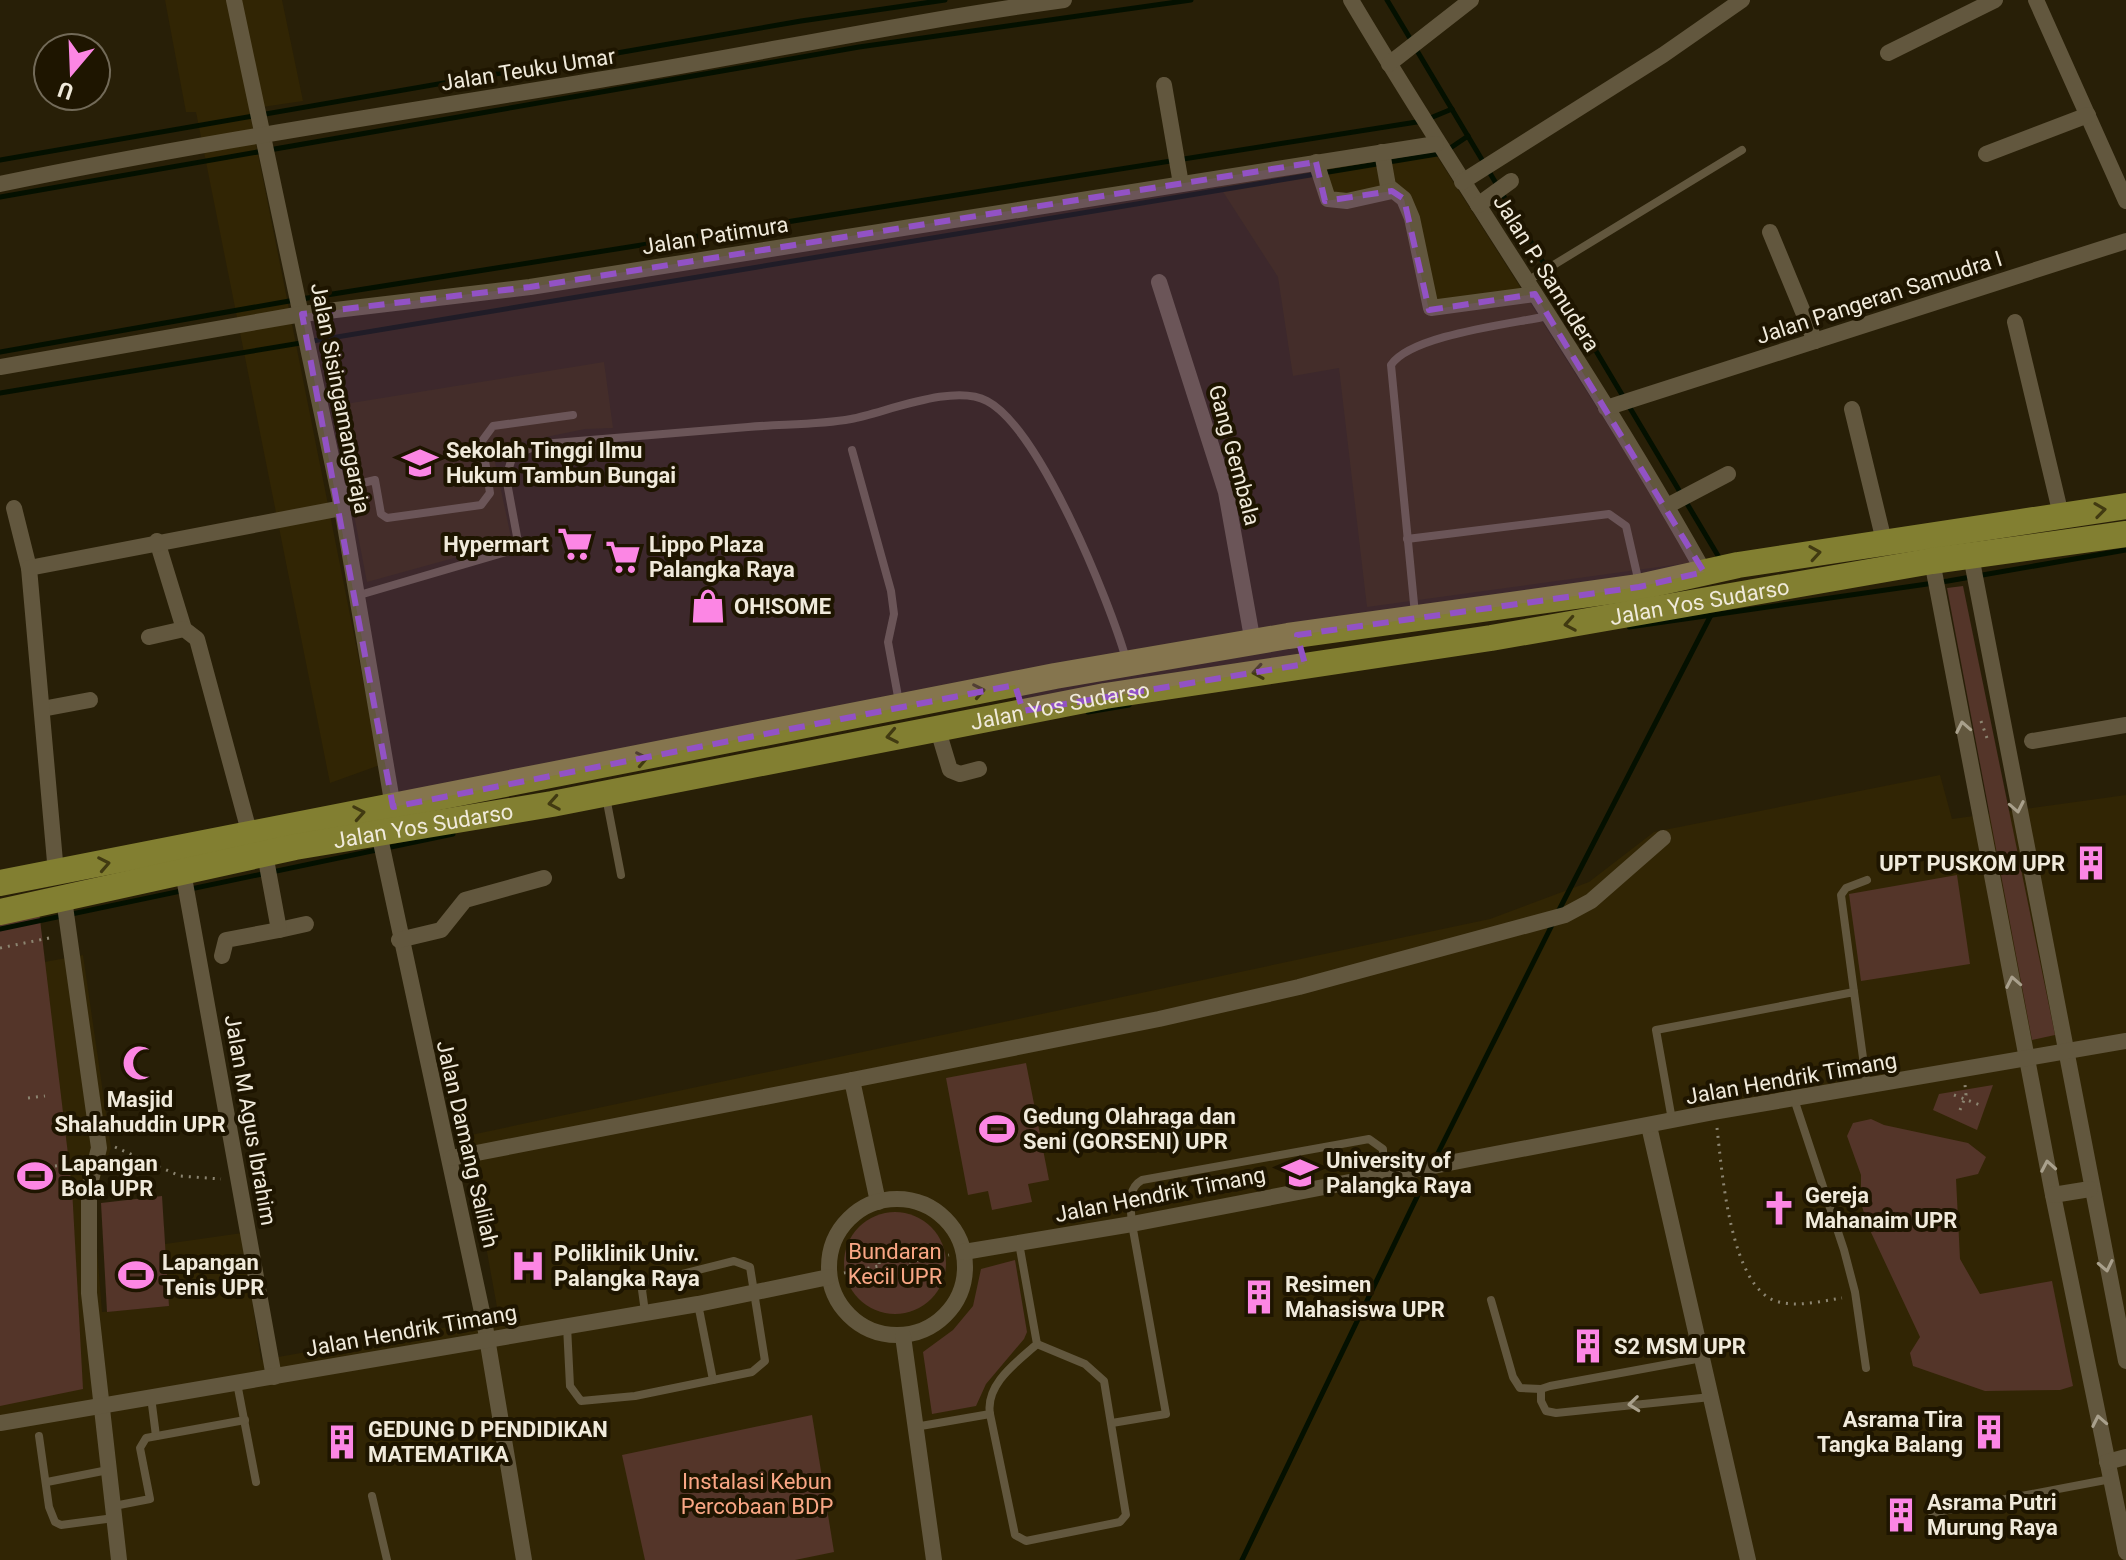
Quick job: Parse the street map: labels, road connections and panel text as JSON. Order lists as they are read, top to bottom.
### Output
{
  "streets": {
    "main road": ["Jalan Yos Sudarso"],
    "street": [
      "Jalan Teuku Umar",
      "Jalan Patimura",
      "Jalan P. Samudera",
      "Jalan Pangeran Samudra I",
      "Jalan Sisingamangaraja",
      "Gang Gembala",
      "Jalan Hendrik Timang",
      "Jalan M Agus Ibrahim",
      "Jalan Damang Salilah"
    ]
  },
  "crossings": [
    ["Jalan Teuku Umar", "Jalan Sisingamangaraja"],
    ["Jalan Patimura", "Jalan P. Samudera"],
    ["Jalan Patimura", "Jalan Sisingamangaraja"],
    ["Jalan P. Samudera", "Jalan Pangeran Samudra I"],
    ["Jalan P. Samudera", "Jalan Yos Sudarso"],
    ["Jalan Sisingamangaraja", "Jalan Yos Sudarso"],
    ["Gang Gembala", "Jalan Yos Sudarso"],
    ["Jalan Yos Sudarso", "Jalan M Agus Ibrahim"],
    ["Jalan Yos Sudarso", "Jalan Damang Salilah"],
    ["Jalan Hendrik Timang", "Jalan M Agus Ibrahim"],
    ["Jalan Hendrik Timang", "Jalan Damang Salilah"]
  ],
  "parks": ["Bundaran Kecil UPR", "Instalasi Kebun Percobaan BDP"],
  "places": {
    "school or university": ["Sekolah Tinggi Ilmu Hukum Tambun Bungai", "University of Palangka Raya"],
    "supermarket": ["Hypermart", "Lippo Plaza Palangka Raya"],
    "shop": ["OH!SOME"],
    "building": [
      "UPT PUSKOM UPR",
      "Resimen Mahasiswa UPR",
      "S2 MSM UPR",
      "Asrama Tira Tangka Balang",
      "GEDUNG D PENDIDIKAN MATEMATIKA",
      "Asrama Putri Murung Raya"
    ],
    "mosque": ["Masjid Shalahuddin UPR"],
    "sports": ["Gedung Olahraga dan Seni (GORSENI) UPR", "Lapangan Bola UPR", "Lapangan Tenis UPR"],
    "church": ["Gereja Mahanaim UPR"],
    "hospital": ["Poliklinik Univ. Palangka Raya"]
  },
  "north": "bottom"
}
